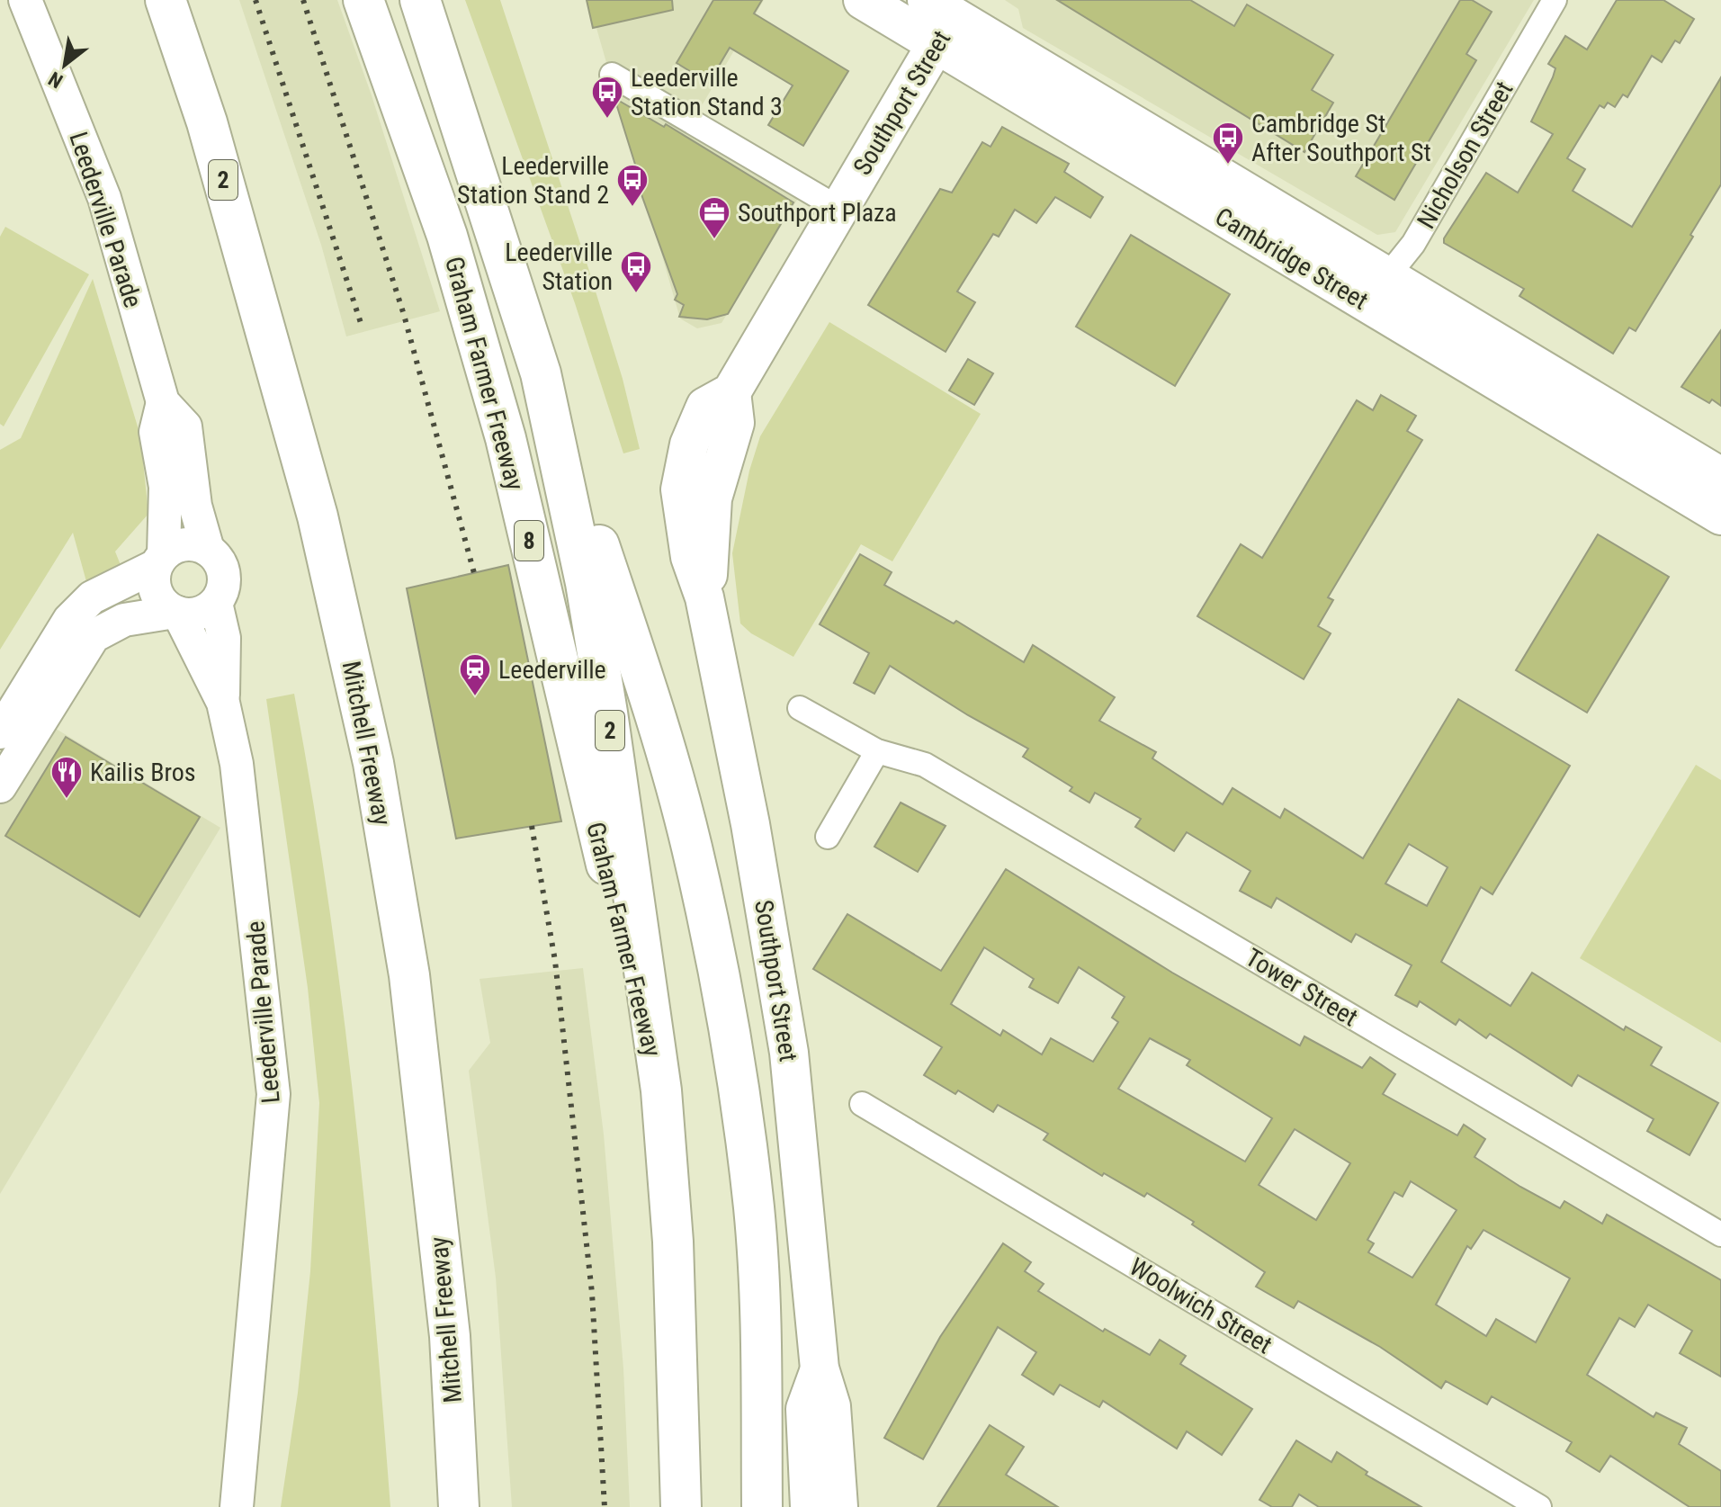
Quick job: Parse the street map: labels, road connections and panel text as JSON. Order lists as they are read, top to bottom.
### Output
{
  "streets": {
    "highway": [
      "2",
      "Graham Farmer Freeway",
      "8",
      "Mitchell Freeway"
    ],
    "main road": ["Southport Street", "Leederville Parade", "Cambridge Street"],
    "street": ["Nicholson Street", "Tower Street", "Woolwich Street"]
  },
  "crossings": [
    ["Southport Street", "Cambridge Street"],
    ["Nicholson Street", "Cambridge Street"],
    ["2", "Graham Farmer Freeway"]
  ],
  "places": {
    "bus stop": [
      "Leederville Station Stand 3",
      "Cambridge St After Southport St",
      "Leederville Station Stand 2",
      "Leederville Station"
    ],
    "office": ["Southport Plaza"],
    "station": ["Leederville"],
    "restaurant": ["Kailis Bros"]
  },
  "north": "bottom left"
}
